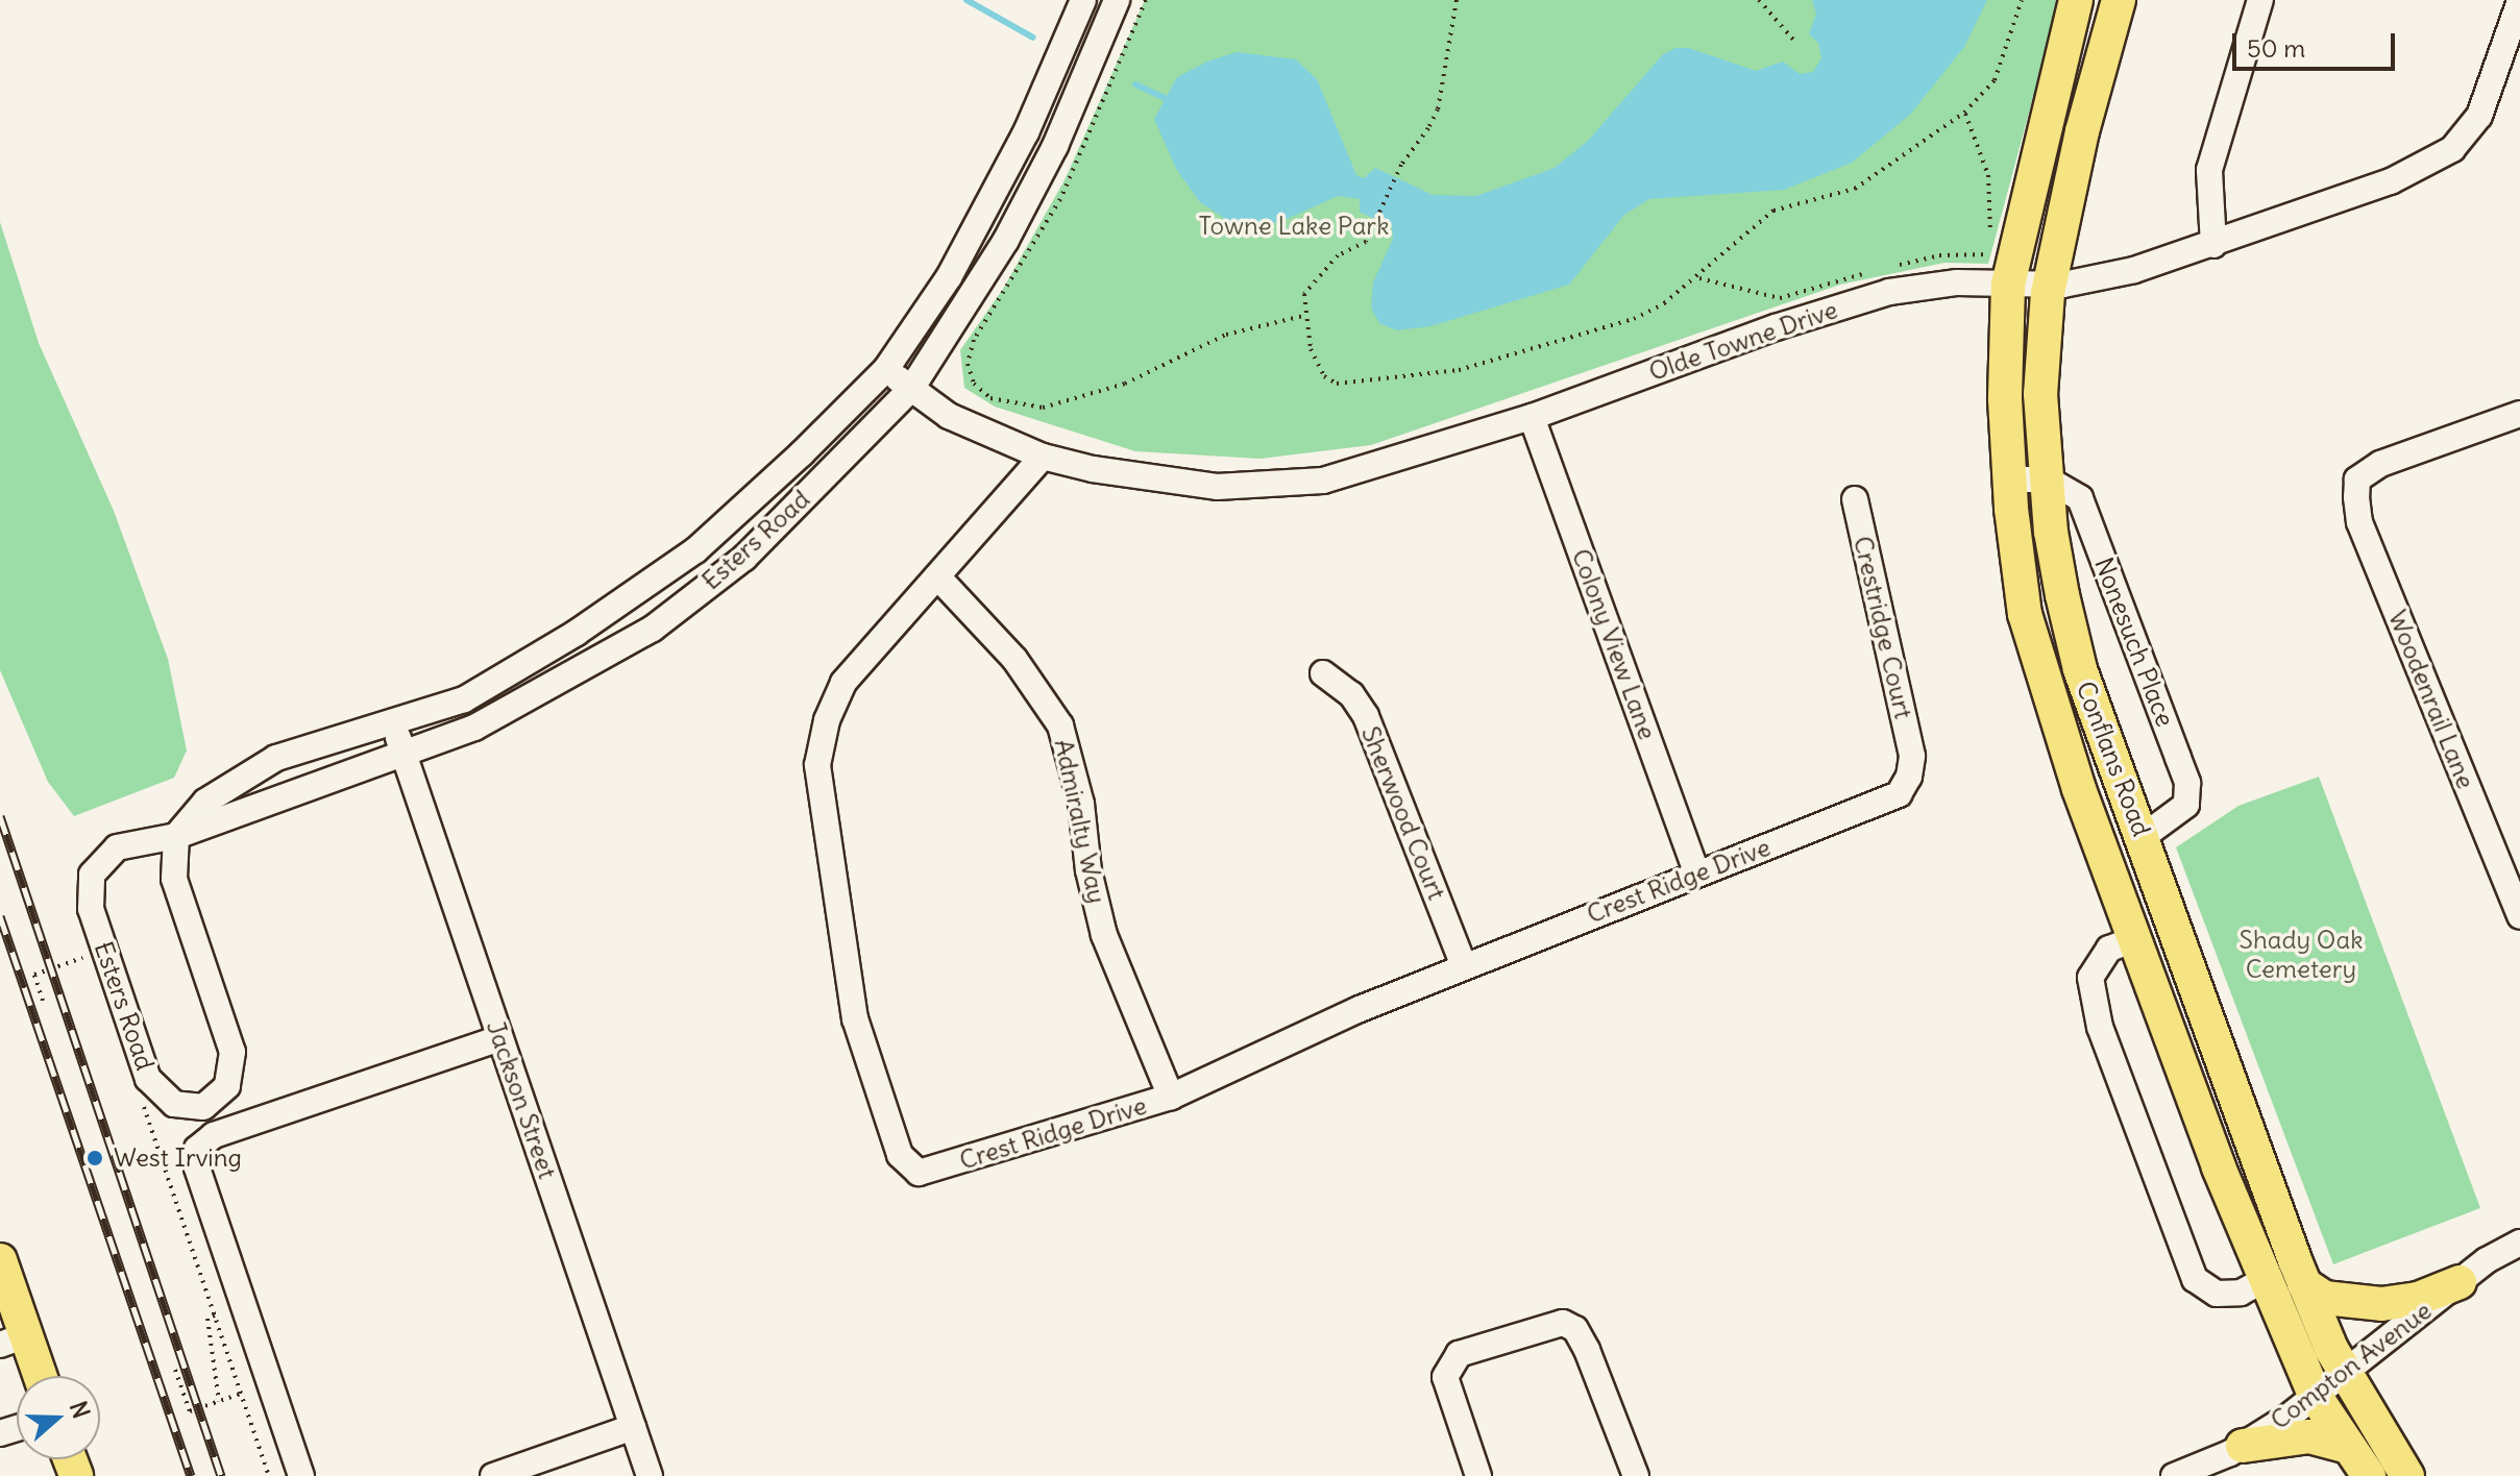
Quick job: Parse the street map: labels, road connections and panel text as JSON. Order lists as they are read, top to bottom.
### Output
{
  "streets": {
    "main road": ["Conflans Road"],
    "street": [
      "Olde Towne Drive",
      "Esters Road",
      "Crestridge Court",
      "Nonesuch Place",
      "Colony View Lane",
      "Woodenrail Lane",
      "Sherwood Court",
      "Admiralty Way",
      "Crest Ridge Drive",
      "Jackson Street",
      "Compton Avenue"
    ]
  },
  "crossings": [
    ["Olde Towne Drive", "Esters Road"],
    ["Olde Towne Drive", "Colony View Lane"],
    ["Olde Towne Drive", "Conflans Road"],
    ["Olde Towne Drive", "Crest Ridge Drive"],
    ["Esters Road", "Jackson Street"],
    ["Crestridge Court", "Crest Ridge Drive"],
    ["Nonesuch Place", "Conflans Road"],
    ["Colony View Lane", "Crest Ridge Drive"],
    ["Conflans Road", "Compton Avenue"],
    ["Sherwood Court", "Crest Ridge Drive"],
    ["Admiralty Way", "Crest Ridge Drive"]
  ],
  "parks": ["Towne Lake Park", "Shady Oak Cemetery"],
  "places": ["West Irving"],
  "scale_bar": "50 m",
  "north": "right"
}
